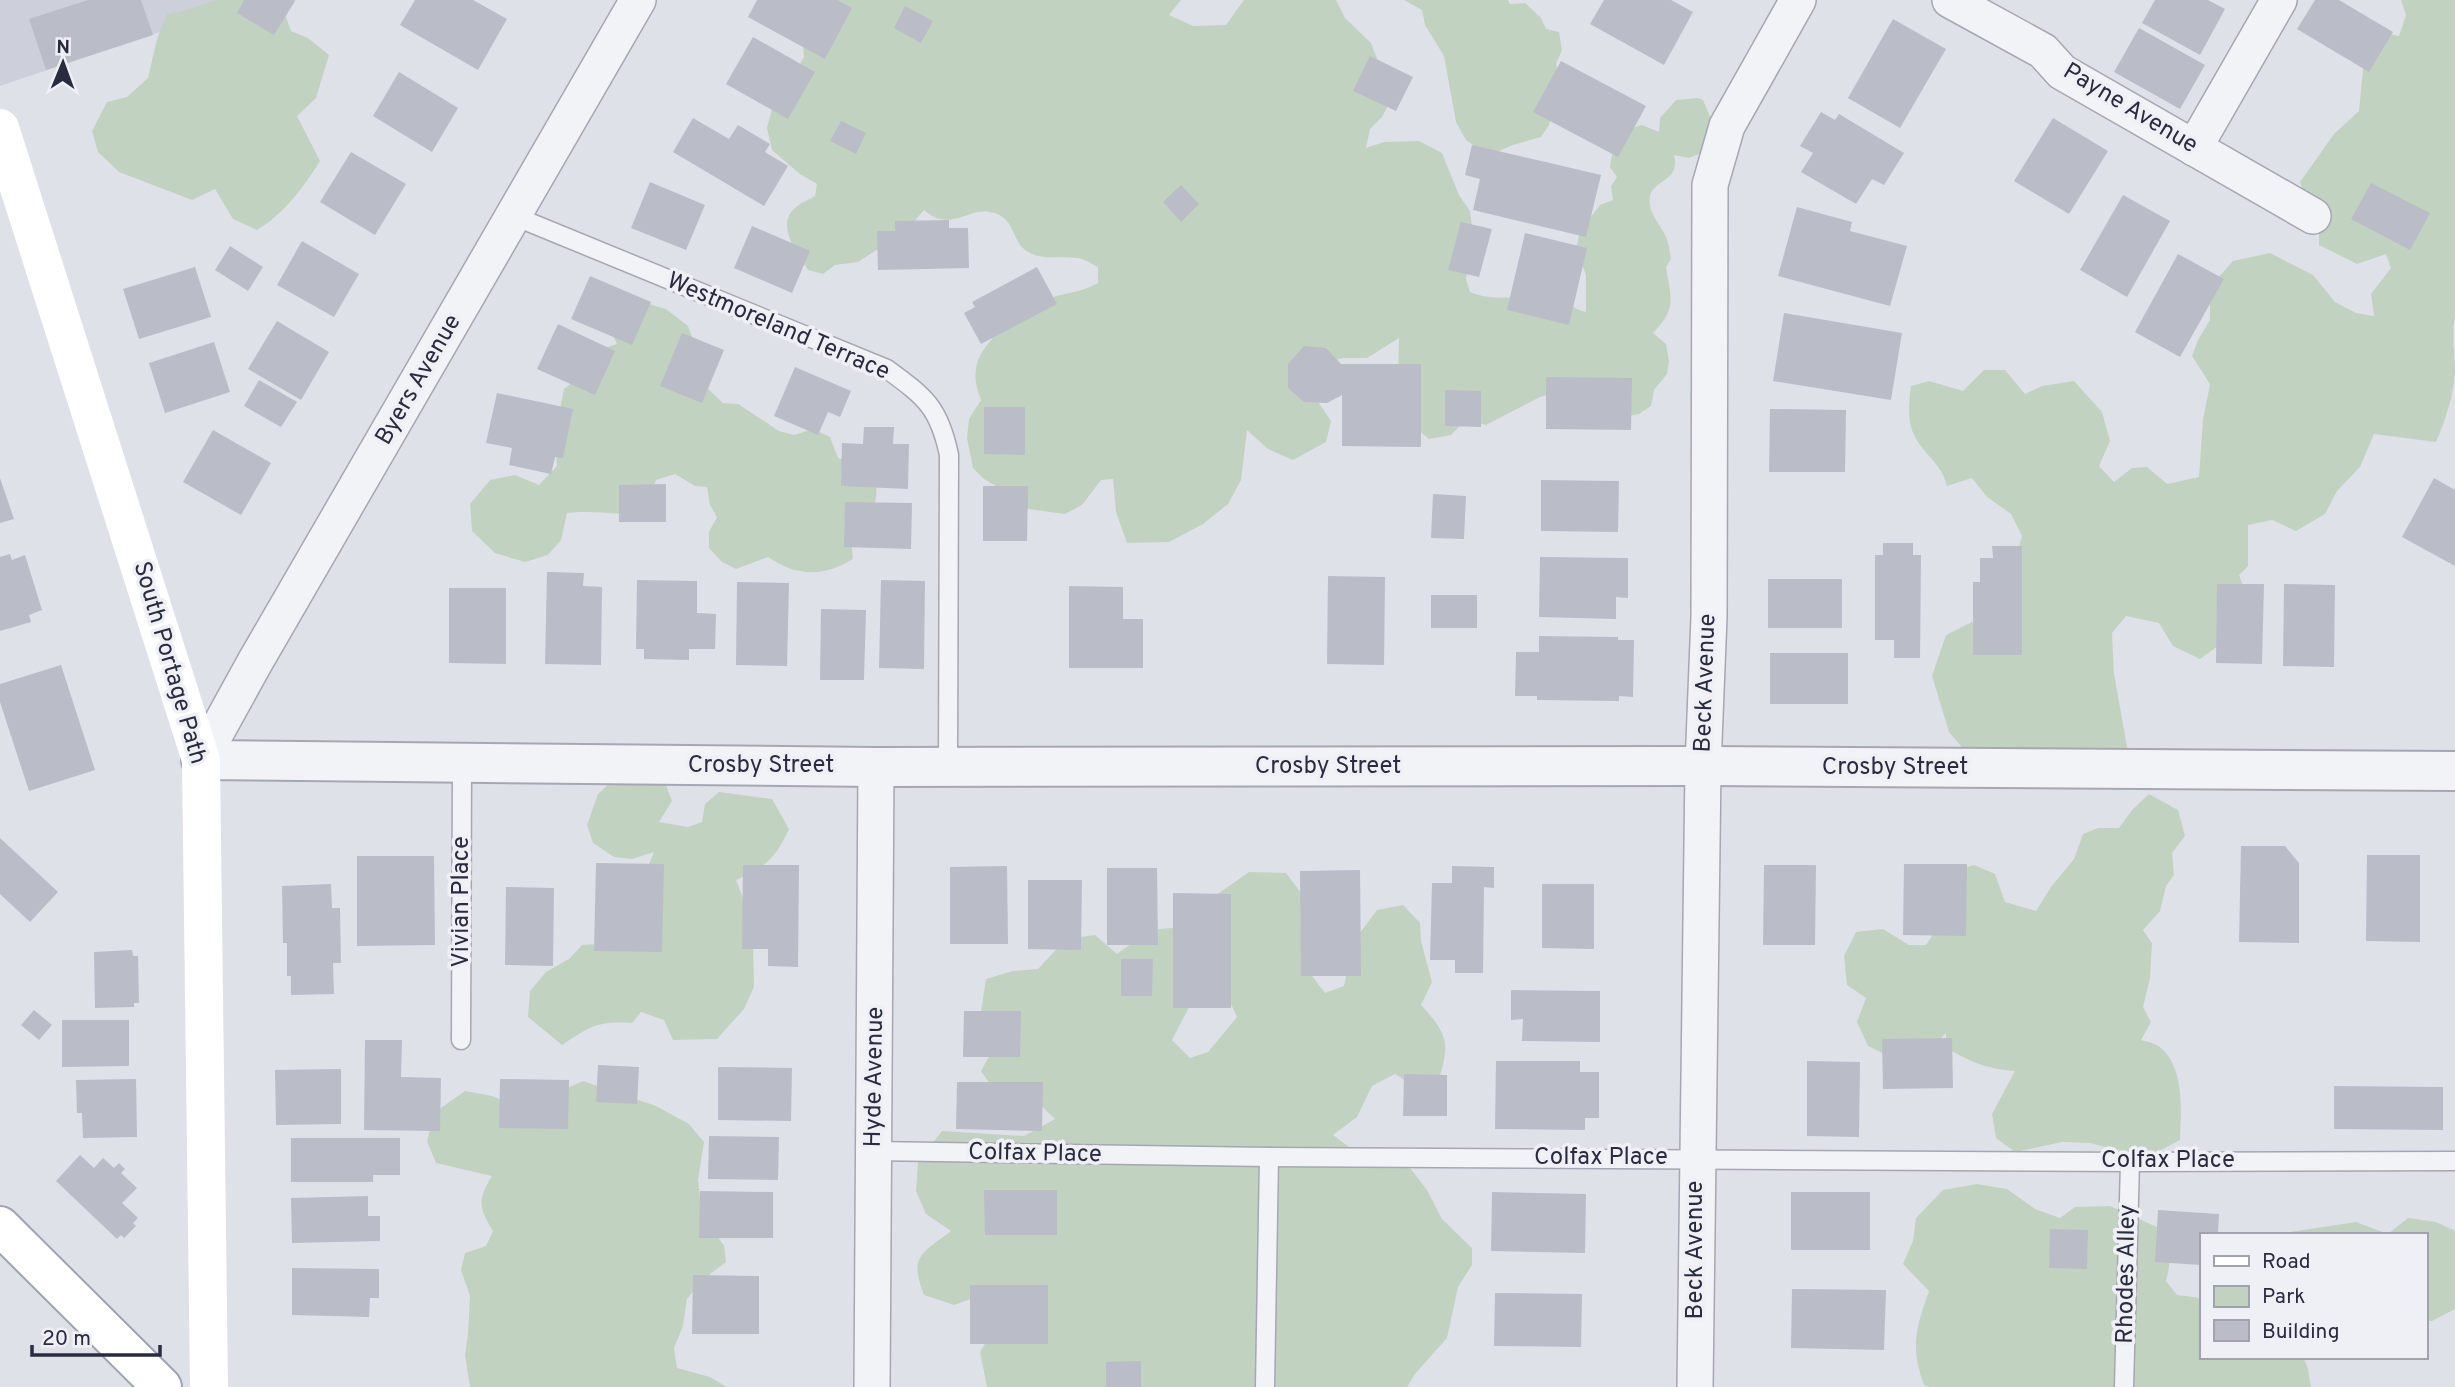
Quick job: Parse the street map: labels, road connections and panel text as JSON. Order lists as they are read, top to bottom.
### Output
{
  "streets": {
    "main road": ["South Portage Path"],
    "street": [
      "Payne Avenue",
      "Byers Avenue",
      "Beck Avenue",
      "Crosby Street",
      "Hyde Avenue"
    ],
    "lane": [
      "Westmoreland Terrace",
      "Vivian Place",
      "Colfax Place",
      "Rhodes Alley"
    ]
  },
  "crossings": [
    ["Westmoreland Terrace", "Byers Avenue"],
    ["Westmoreland Terrace", "Crosby Street"],
    ["Byers Avenue", "South Portage Path"],
    ["Byers Avenue", "Crosby Street"],
    ["South Portage Path", "Crosby Street"],
    ["Beck Avenue", "Crosby Street"],
    ["Beck Avenue", "Colfax Place"],
    ["Crosby Street", "Vivian Place"],
    ["Crosby Street", "Hyde Avenue"],
    ["Hyde Avenue", "Colfax Place"],
    ["Colfax Place", "Rhodes Alley"]
  ],
  "legend": ["Road", "Park", "Building"],
  "scale_bar": "20 m",
  "north": "top"
}
